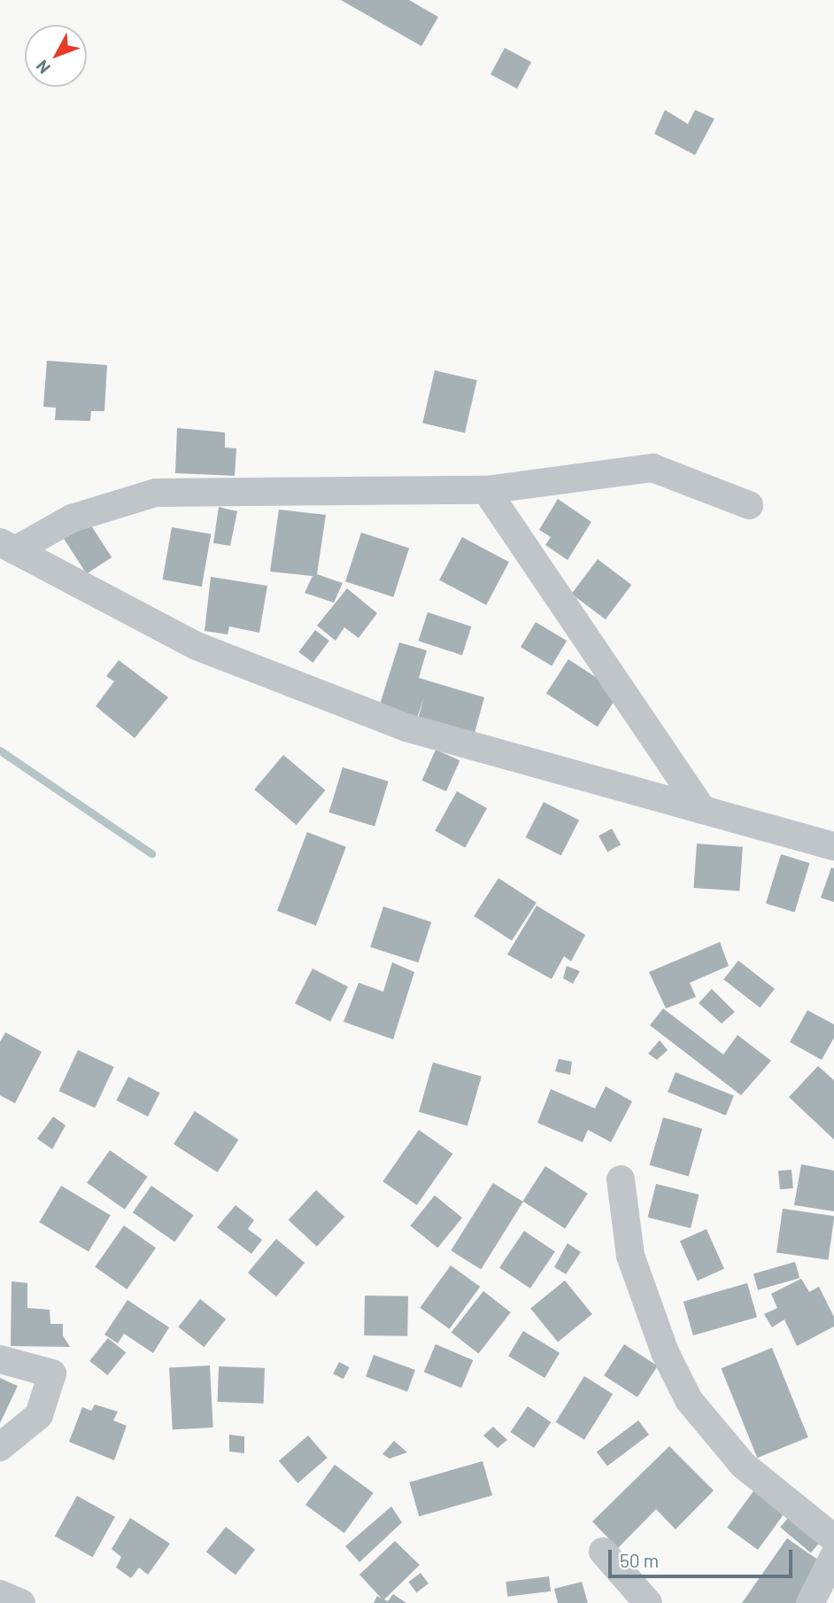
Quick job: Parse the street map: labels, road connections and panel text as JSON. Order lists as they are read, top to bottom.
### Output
{
  "scale_bar": "50 m",
  "north": "bottom left"
}
